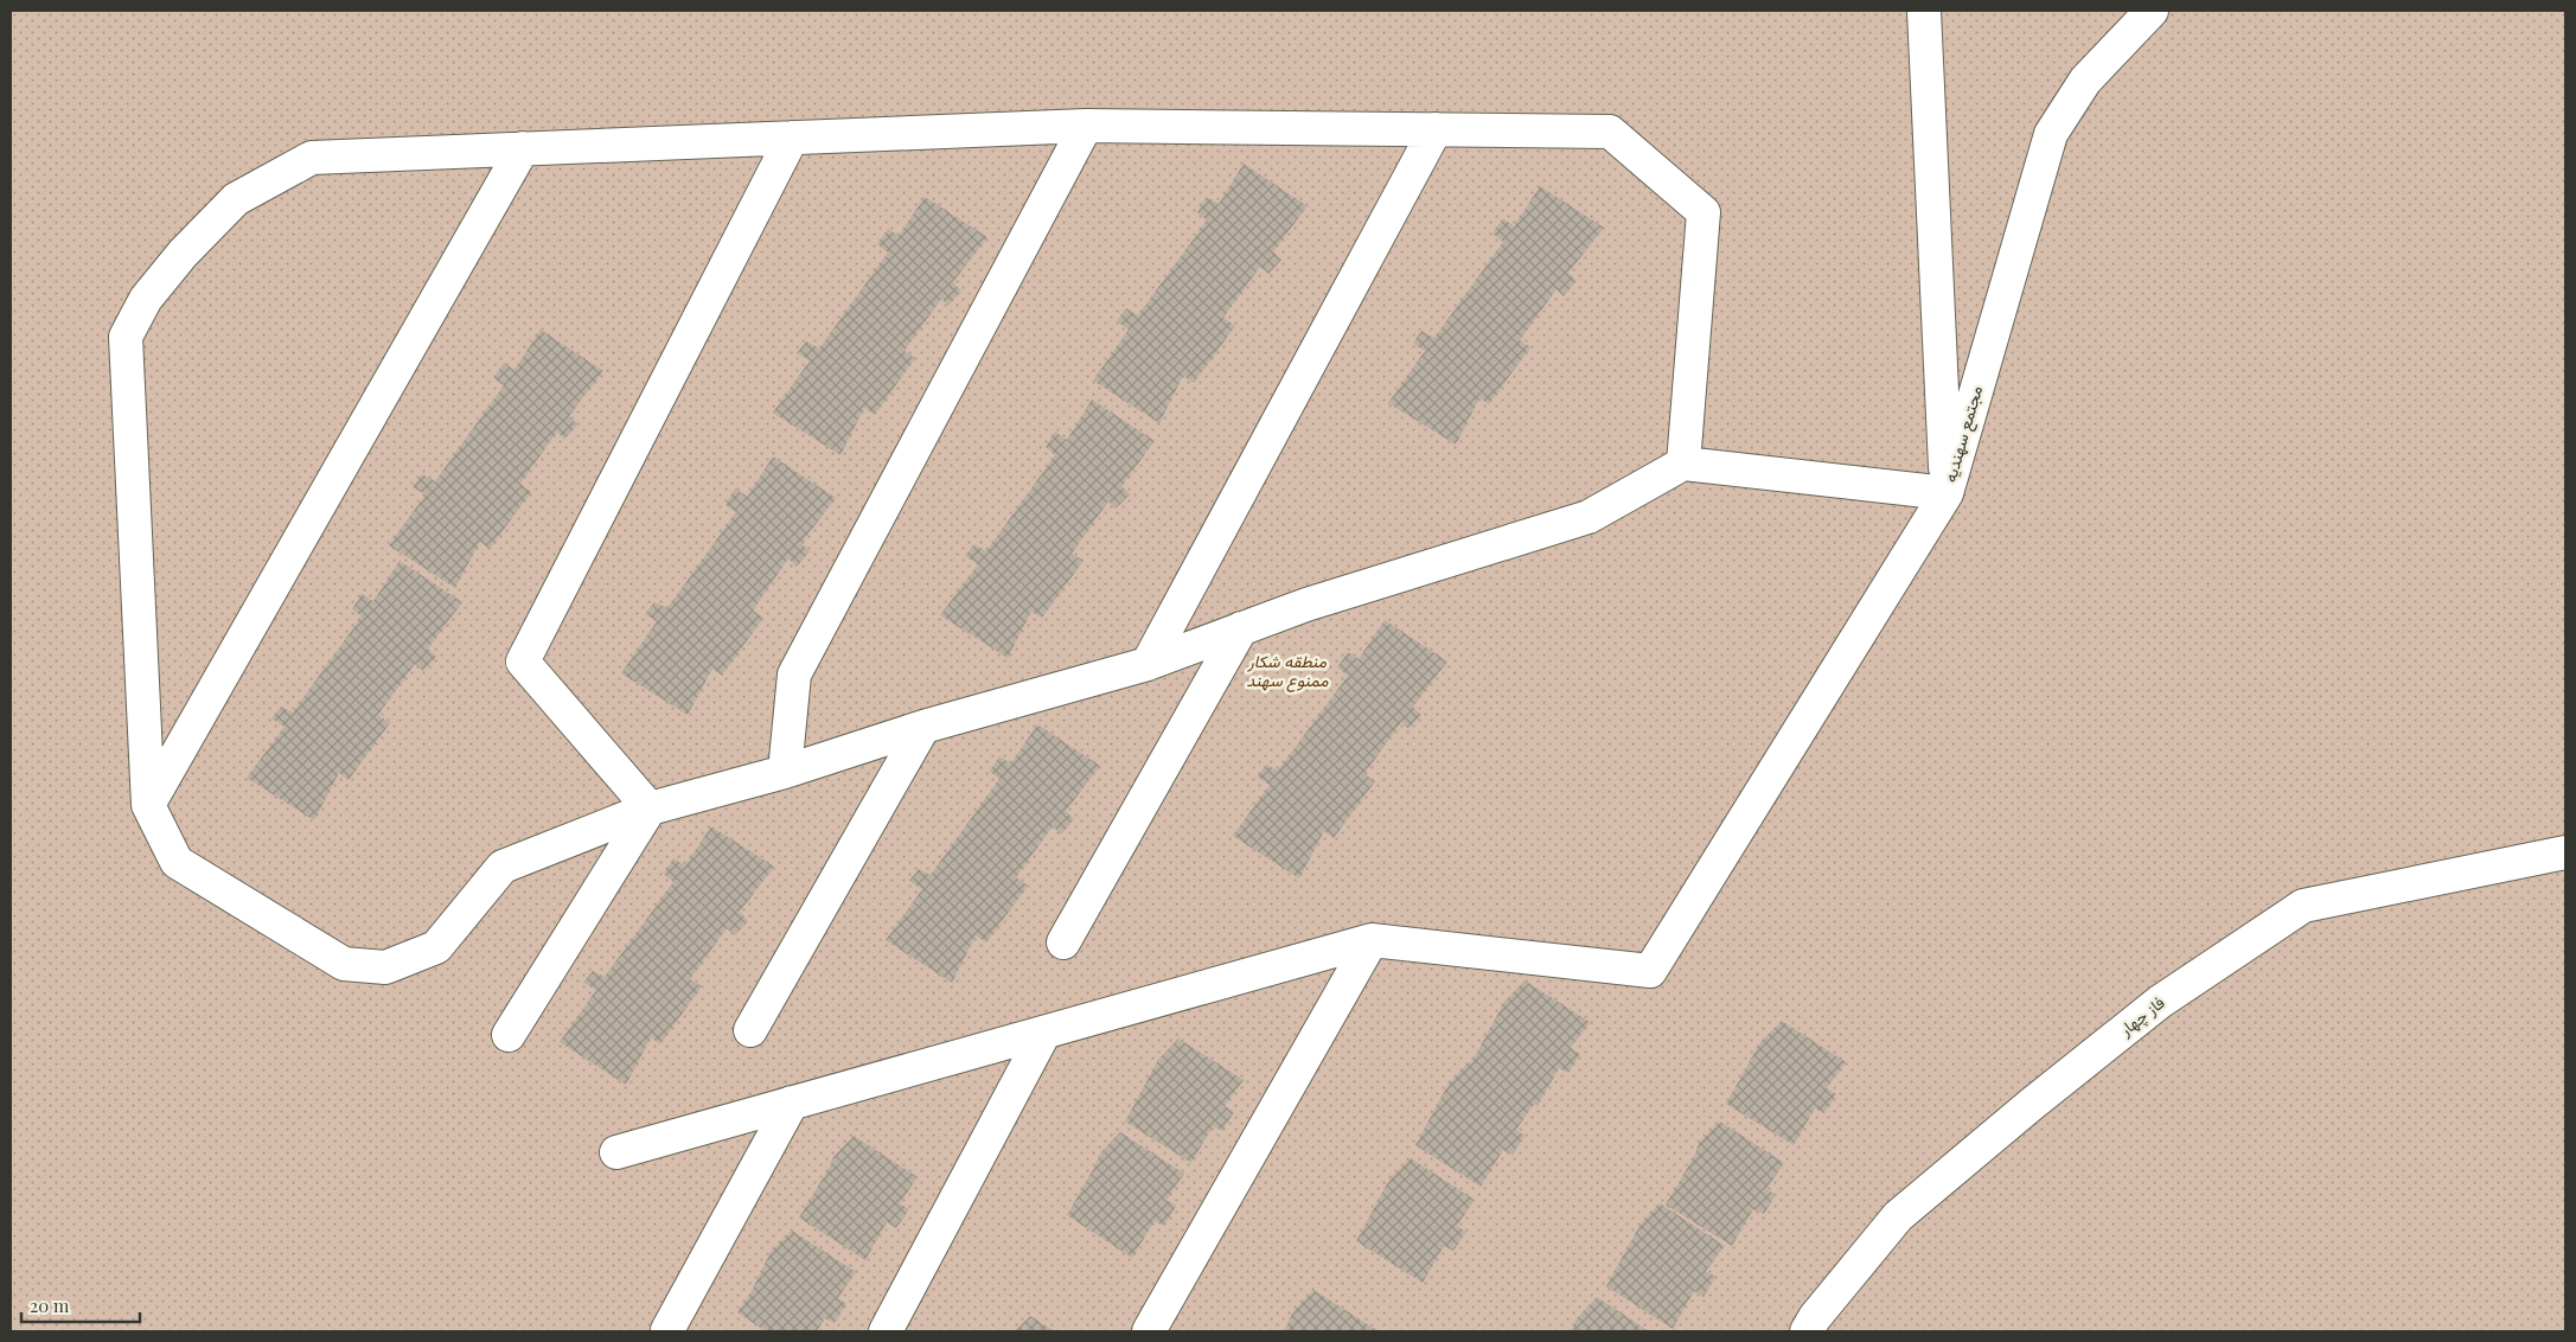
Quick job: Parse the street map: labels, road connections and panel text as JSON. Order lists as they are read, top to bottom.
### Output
{
  "streets": {
    "street": ["مجتمع سهندیه", "فاز چهار"]
  },
  "parks": ["منطقه شکار ممنوع سهند"],
  "scale_bar": "20 m"
}
